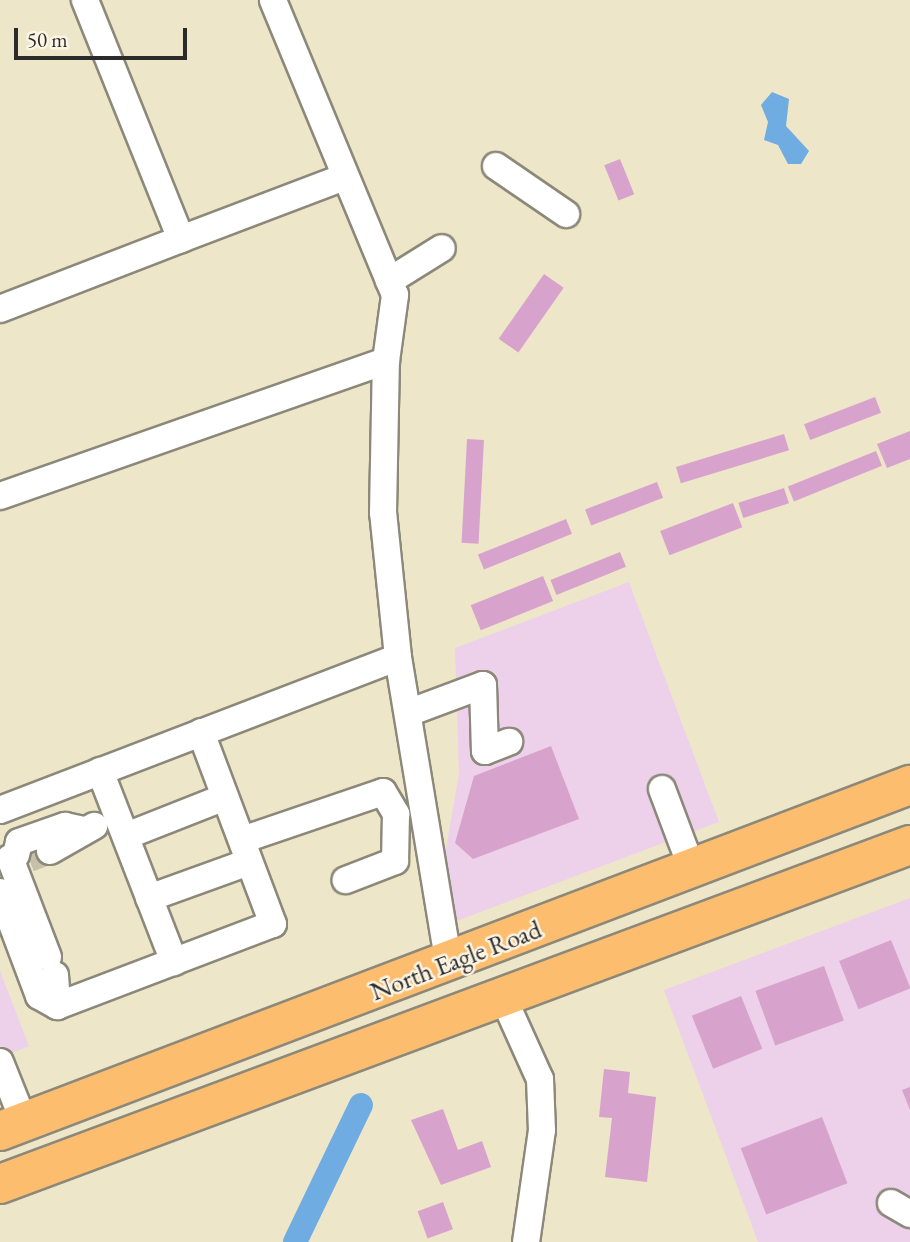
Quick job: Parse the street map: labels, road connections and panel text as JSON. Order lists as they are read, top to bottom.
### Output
{
  "streets": {
    "highway": ["North Eagle Road"]
  },
  "scale_bar": "50 m"
}
